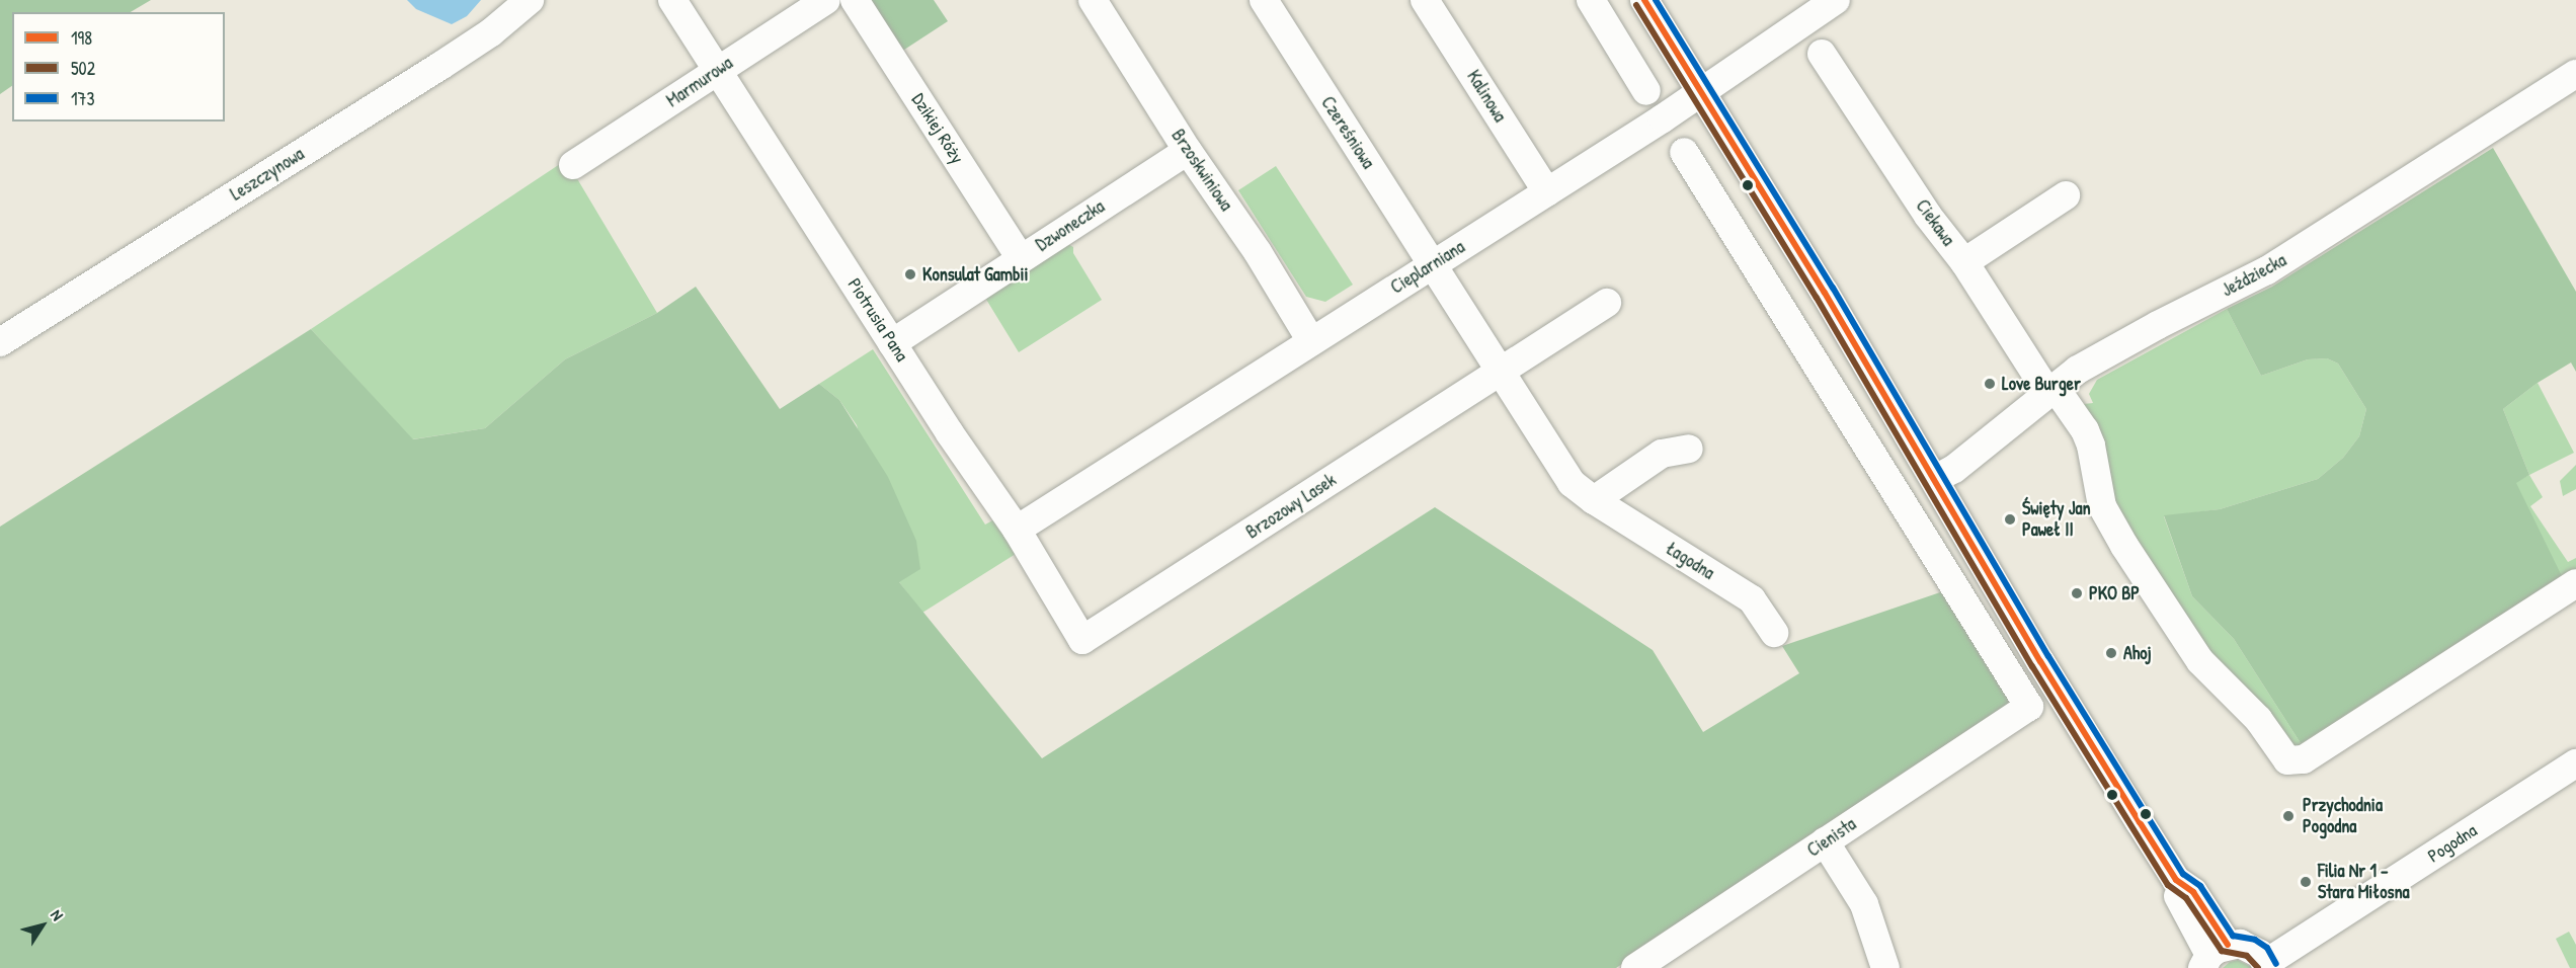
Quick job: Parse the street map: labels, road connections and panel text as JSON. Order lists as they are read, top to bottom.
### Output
{
  "streets": {
    "street": [
      "Marmurowa",
      "Kalinowa",
      "Dzikiej Róży",
      "Czereśniowa",
      "Brzoskwiniowa",
      "Leszczynowa",
      "Ciekawa",
      "Dzwoneczka",
      "Cieplarniana",
      "Jeździecka",
      "Piotrusia Pana",
      "Brzozowy Lasek",
      "Łagodna",
      "Cienista",
      "Pogodna"
    ]
  },
  "crossings": [
    ["Marmurowa", "Piotrusia Pana"],
    ["Kalinowa", "Cieplarniana"],
    ["Dzikiej Róży", "Dzwoneczka"],
    ["Czereśniowa", "Cieplarniana"],
    ["Czereśniowa", "Łagodna"],
    ["Brzoskwiniowa", "Dzwoneczka"],
    ["Brzoskwiniowa", "Cieplarniana"],
    ["Ciekawa", "Jeździecka"],
    ["Dzwoneczka", "Piotrusia Pana"],
    ["Cieplarniana", "Piotrusia Pana"],
    ["Cieplarniana", "Łagodna"],
    ["Piotrusia Pana", "Brzozowy Lasek"],
    ["Brzozowy Lasek", "Łagodna"]
  ],
  "places": [
    "Konsulat Gambii",
    "Love Burger",
    "Święty Jan Paweł II",
    "PKO BP",
    "Ahoj",
    "Przychodnia Pogodna",
    "Filia Nr 1 – Stara Miłosna"
  ],
  "lines": ["transit line 198", "transit line 173", "transit line 502"],
  "legend": ["198", "502", "173"],
  "north": "top right"
}
